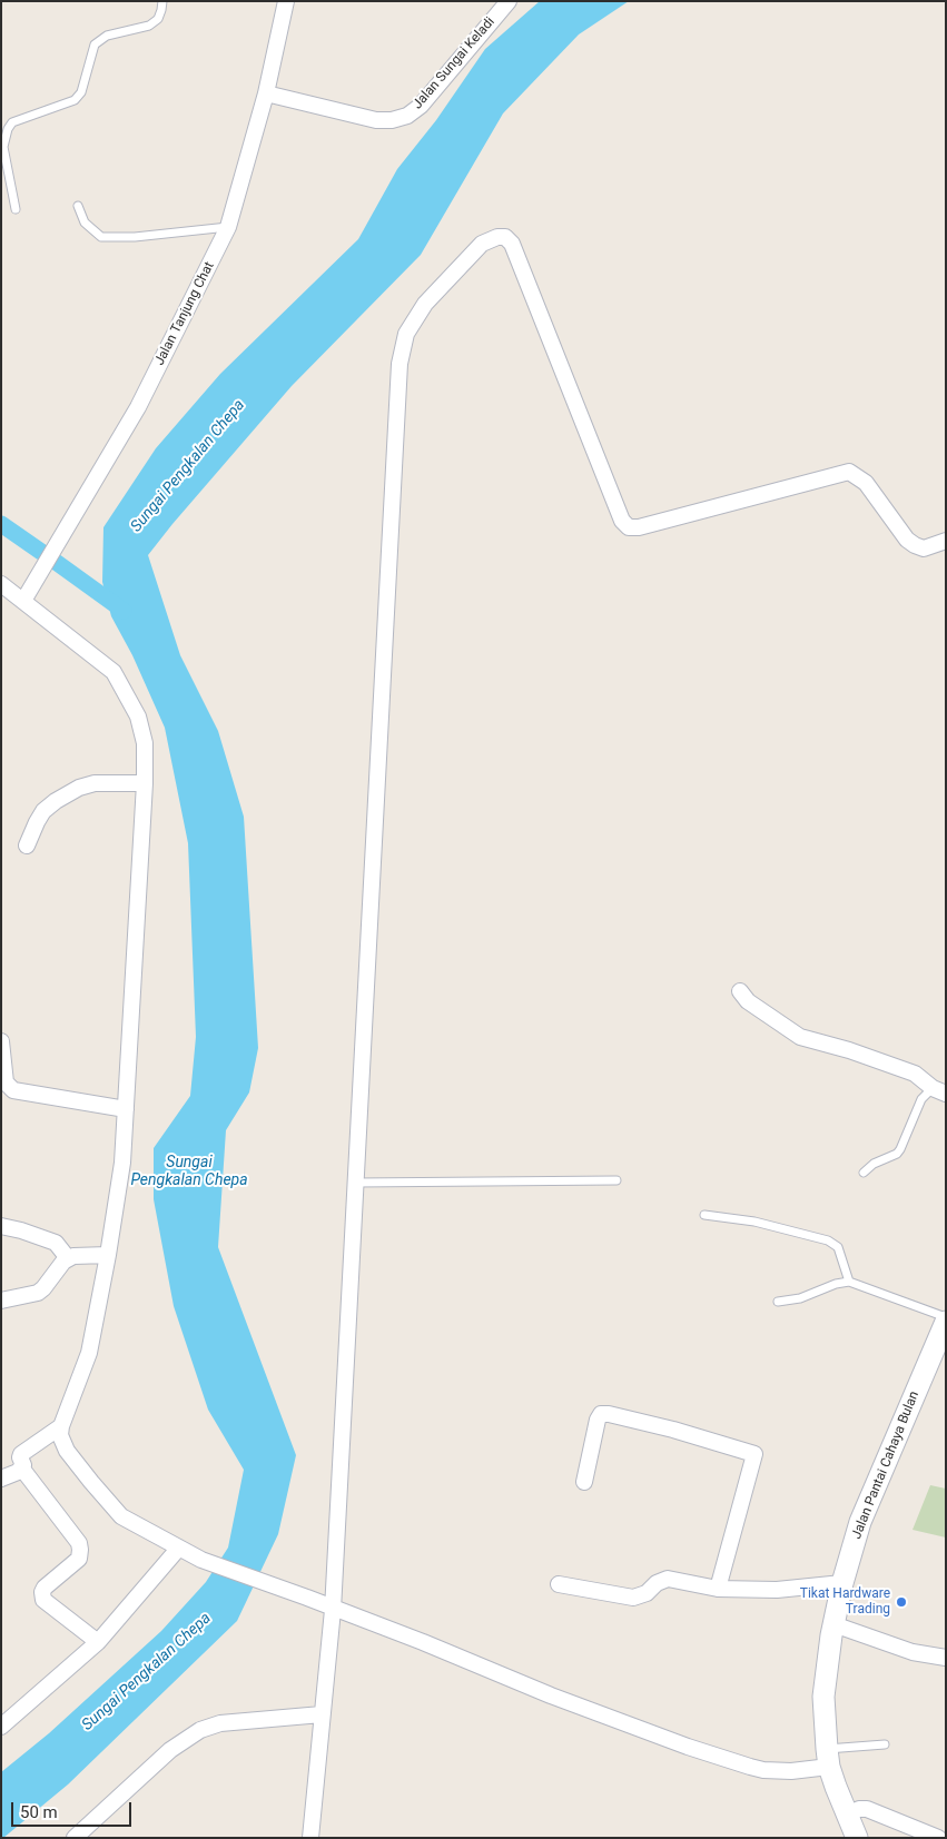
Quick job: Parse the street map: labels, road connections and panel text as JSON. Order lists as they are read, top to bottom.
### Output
{
  "streets": {
    "main road": ["Jalan Pantai Cahaya Bulan"],
    "street": ["Jalan Sungai Keladi", "Jalan Tanjung Chat"]
  },
  "crossings": [
    ["Jalan Sungai Keladi", "Jalan Tanjung Chat"]
  ],
  "water": ["Sungai Pengkalan Chepa"],
  "places": ["Tikat Hardware Trading"],
  "scale_bar": "50 m"
}
